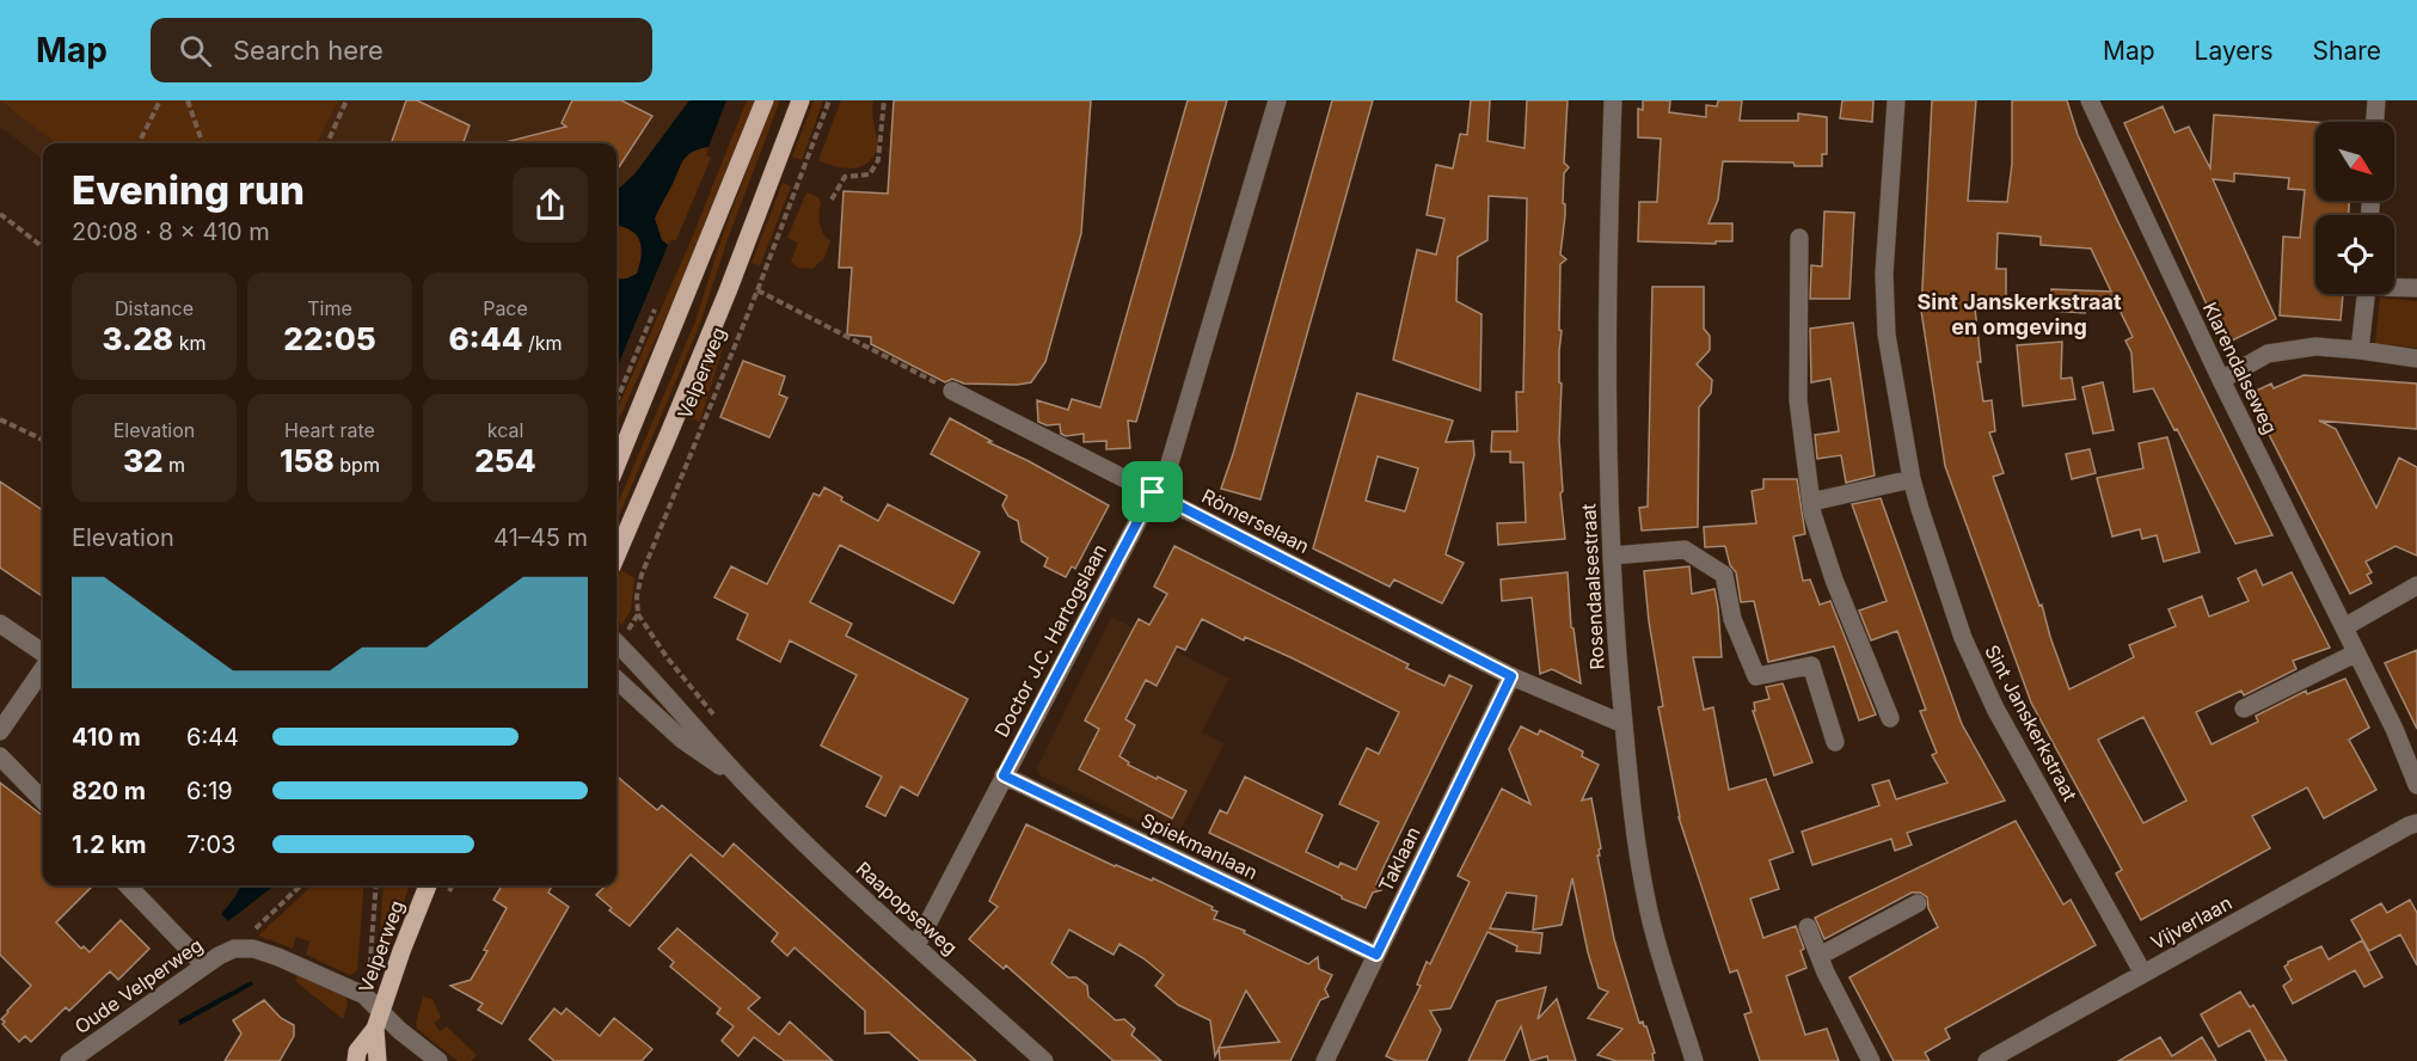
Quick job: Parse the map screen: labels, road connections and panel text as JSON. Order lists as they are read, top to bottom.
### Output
{
  "streets": {
    "main road": ["Velperweg"],
    "street": [
      "Klarendalseweg",
      "Römerselaan",
      "Rosendaalsestraat",
      "Doctor J.C. Hartogslaan",
      "Sint Janskerkstraat",
      "Spiekmanlaan",
      "Taklaan",
      "Raapopseweg",
      "Vijverlaan",
      "Oude Velperweg"
    ]
  },
  "crossings": [
    ["Velperweg", "Oude Velperweg"],
    ["Römerselaan", "Rosendaalsestraat"],
    ["Römerselaan", "Doctor J.C. Hartogslaan"],
    ["Römerselaan", "Taklaan"],
    ["Doctor J.C. Hartogslaan", "Spiekmanlaan"],
    ["Doctor J.C. Hartogslaan", "Raapopseweg"],
    ["Sint Janskerkstraat", "Vijverlaan"],
    ["Spiekmanlaan", "Taklaan"]
  ],
  "districts": ["Sint Janskerkstraat en omgeving"],
  "north": "bottom right",
  "page": {
    "header": "Map",
    "search": "Search here",
    "nav": ["Map", "Layers", "Share"],
    "heading": ["Evening run", "20:08 · 8 × 410 m"],
    "stats": [
      ["Distance", "3.28 km"],
      ["Time", "22:05"],
      ["Pace", "6:44 /km"],
      ["Elevation", "32 m"],
      ["Heart rate", "158 bpm"],
      ["kcal", "254"]
    ],
    "chart": ["Elevation", "41–45 m"],
    "list": [
      {
        "name": "410 m",
        "note": "6:44"
      },
      {
        "name": "820 m",
        "note": "6:19"
      },
      {
        "name": "1.2 km",
        "note": "7:03"
      }
    ]
  }
}
